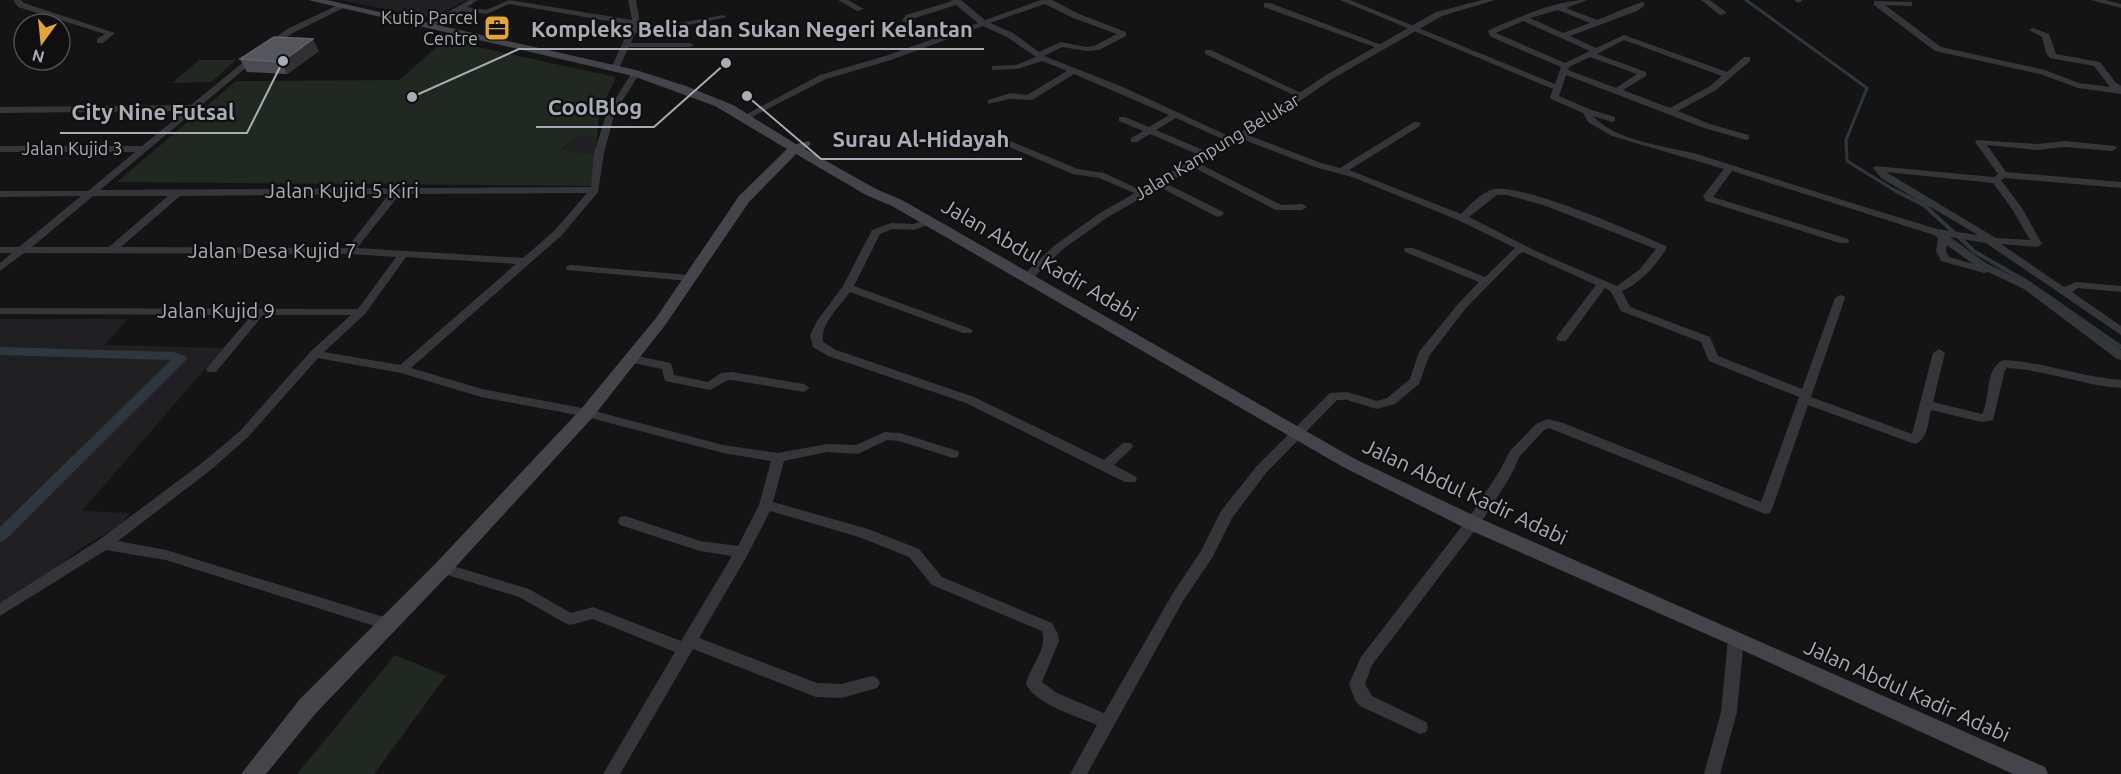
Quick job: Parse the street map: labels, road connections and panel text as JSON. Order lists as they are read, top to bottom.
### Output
{
  "streets": {
    "main road": ["Jalan Abdul Kadir Adabi"],
    "street": [
      "Jalan Kampung Belukar",
      "Jalan Kujid 3",
      "Jalan Kujid 5 Kiri",
      "Jalan Desa Kujid 7",
      "Jalan Kujid 9"
    ]
  },
  "crossings": [
    ["Jalan Kampung Belukar", "Jalan Abdul Kadir Adabi"]
  ],
  "places": {
    "office": ["Kutip Parcel Centre"],
    "other": [
      "City Nine Futsal",
      "CoolBlog",
      "Surau Al-Hidayah",
      "Kompleks Belia dan Sukan Negeri Kelantan"
    ]
  },
  "north": "bottom"
}
